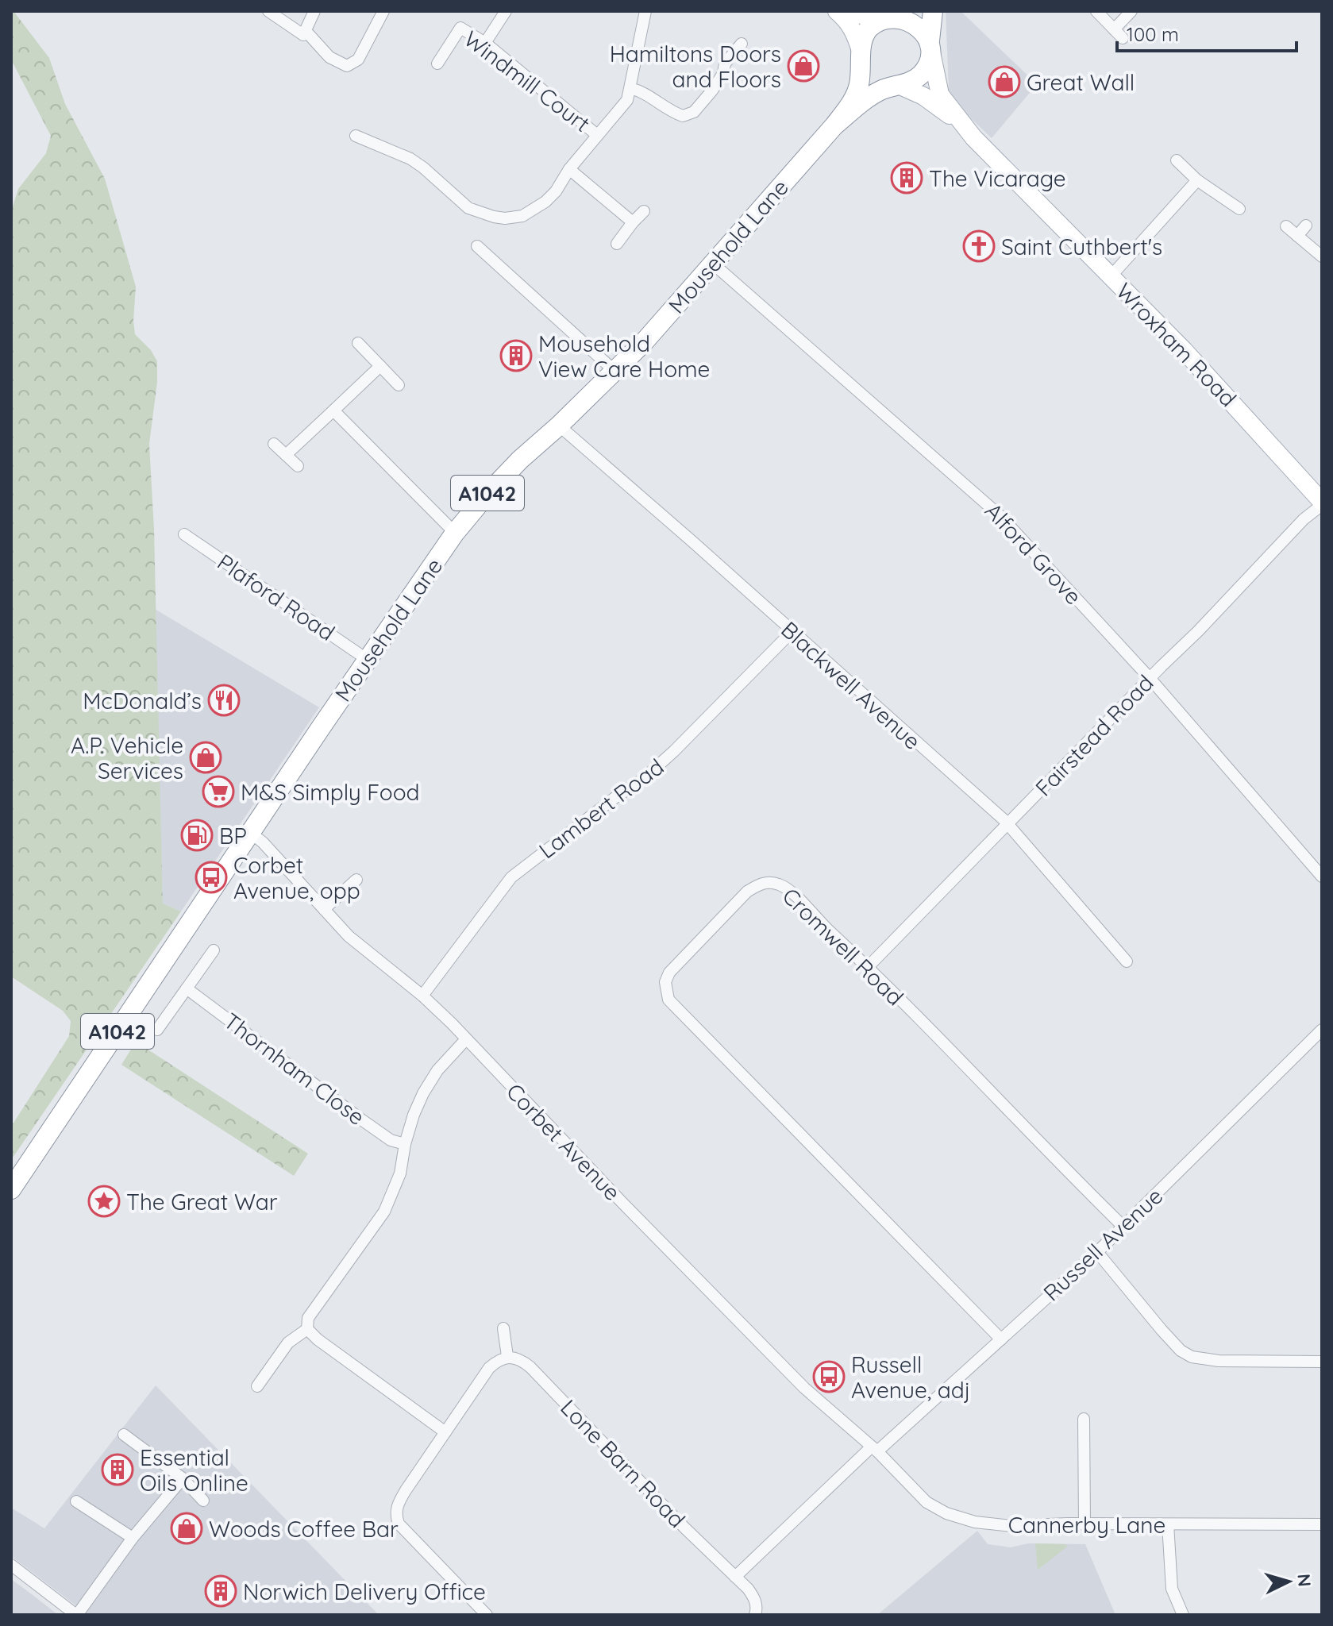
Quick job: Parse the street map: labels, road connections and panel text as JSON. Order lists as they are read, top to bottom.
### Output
{
  "streets": {
    "highway": ["Mousehold Lane", "A1042"],
    "main road": ["Wroxham Road"],
    "street": [
      "Windmill Court",
      "Alford Grove",
      "Plaford Road",
      "Blackwell Avenue",
      "Fairstead Road",
      "Lambert Road",
      "Cromwell Road",
      "Thornham Close",
      "Corbet Avenue",
      "Russell Avenue",
      "Lone Barn Road",
      "Cannerby Lane"
    ]
  },
  "crossings": [
    ["Mousehold Lane", "Wroxham Road"],
    ["Mousehold Lane", "Alford Grove"],
    ["Mousehold Lane", "Plaford Road"],
    ["Mousehold Lane", "Blackwell Avenue"],
    ["Mousehold Lane", "Corbet Avenue"],
    ["Wroxham Road", "Fairstead Road"],
    ["Alford Grove", "Fairstead Road"],
    ["Blackwell Avenue", "Fairstead Road"],
    ["Blackwell Avenue", "Lambert Road"],
    ["Fairstead Road", "Cromwell Road"],
    ["Lambert Road", "Corbet Avenue"],
    ["Cromwell Road", "Russell Avenue"],
    ["Corbet Avenue", "Russell Avenue"],
    ["Corbet Avenue", "Cannerby Lane"],
    ["Russell Avenue", "Cannerby Lane"]
  ],
  "places": {
    "shop": [
      "Hamiltons Doors and Floors",
      "Great Wall",
      "A.P. Vehicle Services",
      "Woods Coffee Bar"
    ],
    "building": [
      "The Vicarage",
      "Mousehold View Care Home",
      "Essential Oils Online",
      "Norwich Delivery Office"
    ],
    "church": ["Saint Cuthbert's"],
    "restaurant": ["McDonald’s"],
    "supermarket": ["M&S Simply Food"],
    "fuel station": ["BP"],
    "bus stop": ["Corbet Avenue, opp", "Russell Avenue, adj"],
    "place": ["The Great War"]
  },
  "scale_bar": "100 m",
  "north": "right"
}
